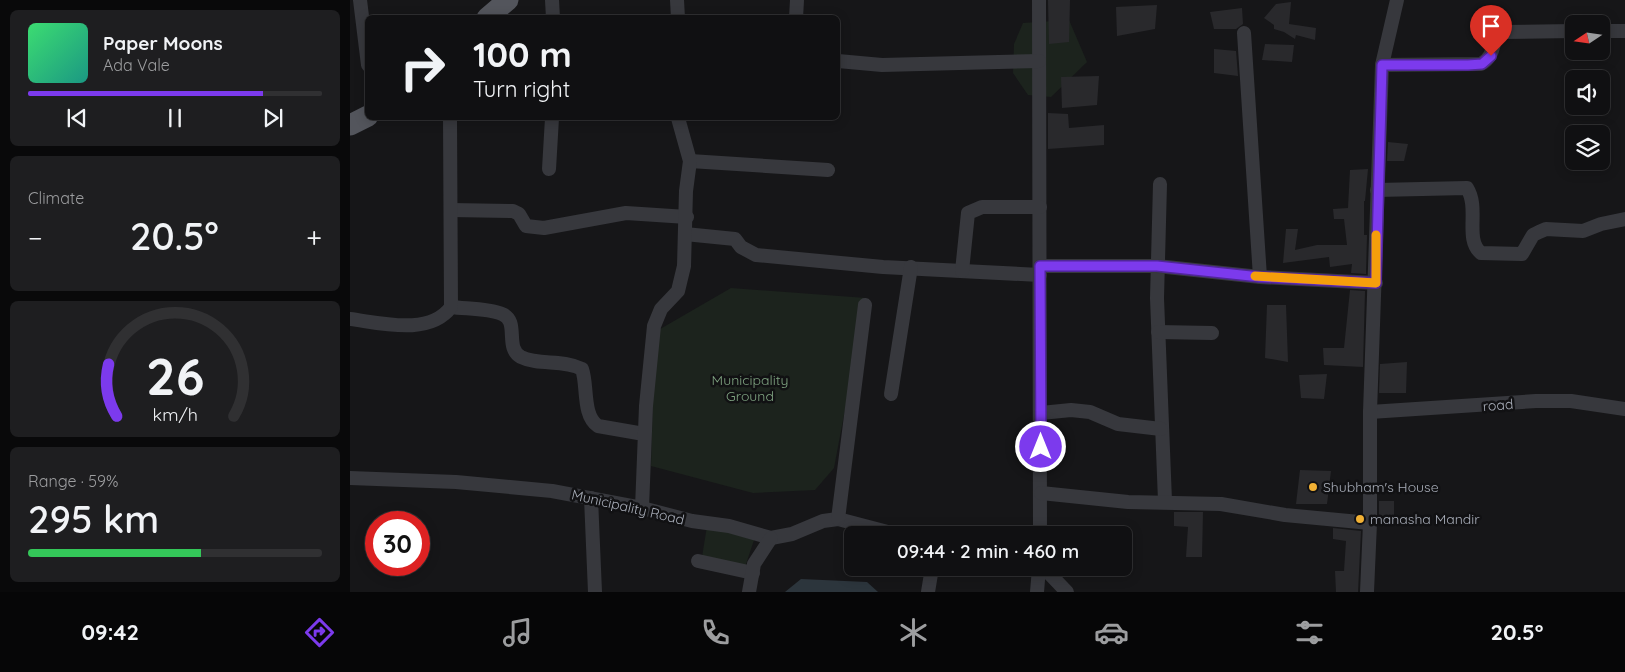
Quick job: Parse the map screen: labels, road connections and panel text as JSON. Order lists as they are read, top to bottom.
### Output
{
  "streets": {
    "street": ["road", "Municipality Road"]
  },
  "parks": ["Municipality Ground"],
  "places": ["Shubham's House", "manasha Mandir"],
  "north": "left",
  "page": {
    "turn": ["100 m", "Turn right"],
    "song": ["Paper Moons", "Ada Vale"],
    "tile": [
      "Climate",
      ["Range · 59%", "295 km"]
    ],
    "heat": ["−", "20.5°", "+"],
    "limit": "30",
    "trip": "09:44 · 2 min · 460 m",
    "tabs": ["09:42", "20.5°"],
    "gauge": ["26", "km/h"]
  }
}
